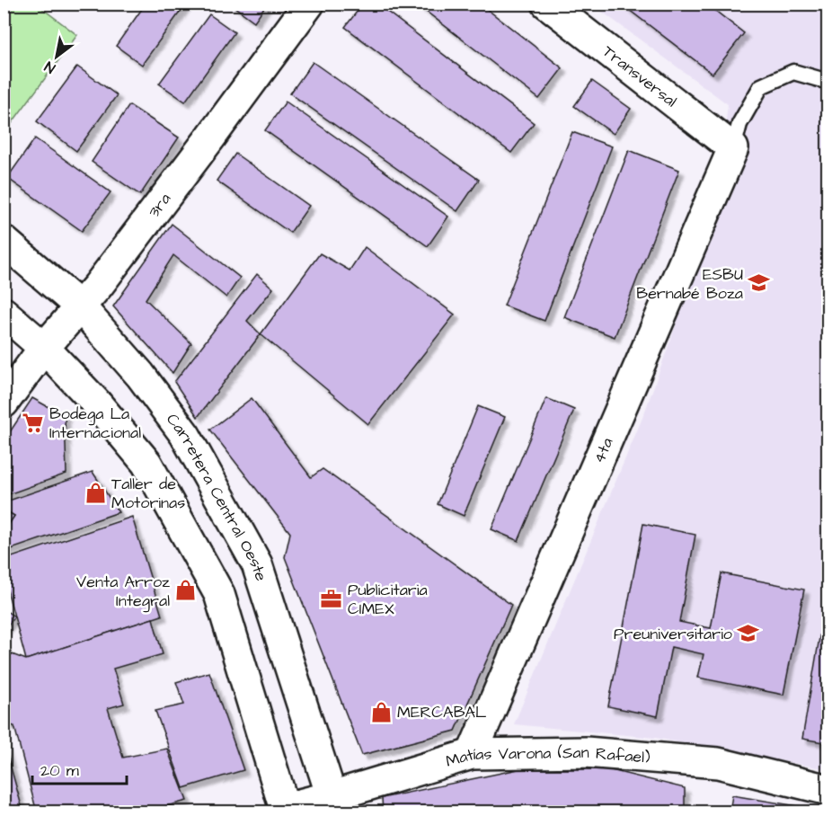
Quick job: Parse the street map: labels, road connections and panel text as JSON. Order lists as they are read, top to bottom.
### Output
{
  "streets": {
    "main road": [
      "Transversal",
      "3ra",
      "4ta",
      "Carretera Central Oeste",
      "Matías Varona (San Rafael)"
    ]
  },
  "crossings": [
    ["Transversal", "4ta"],
    ["3ra", "Carretera Central Oeste"],
    ["4ta", "Matías Varona (San Rafael)"],
    ["Carretera Central Oeste", "Matías Varona (San Rafael)"]
  ],
  "places": {
    "school or university": ["ESBU Bernabé Boza", "Preuniversitario"],
    "supermarket": ["Bodega La Internacional"],
    "shop": ["Taller de Motorinas", "Venta Arroz Integral", "MERCABAL"],
    "office": ["Publicitaria CIMEX"]
  },
  "scale_bar": "20 m",
  "north": "bottom left"
}
